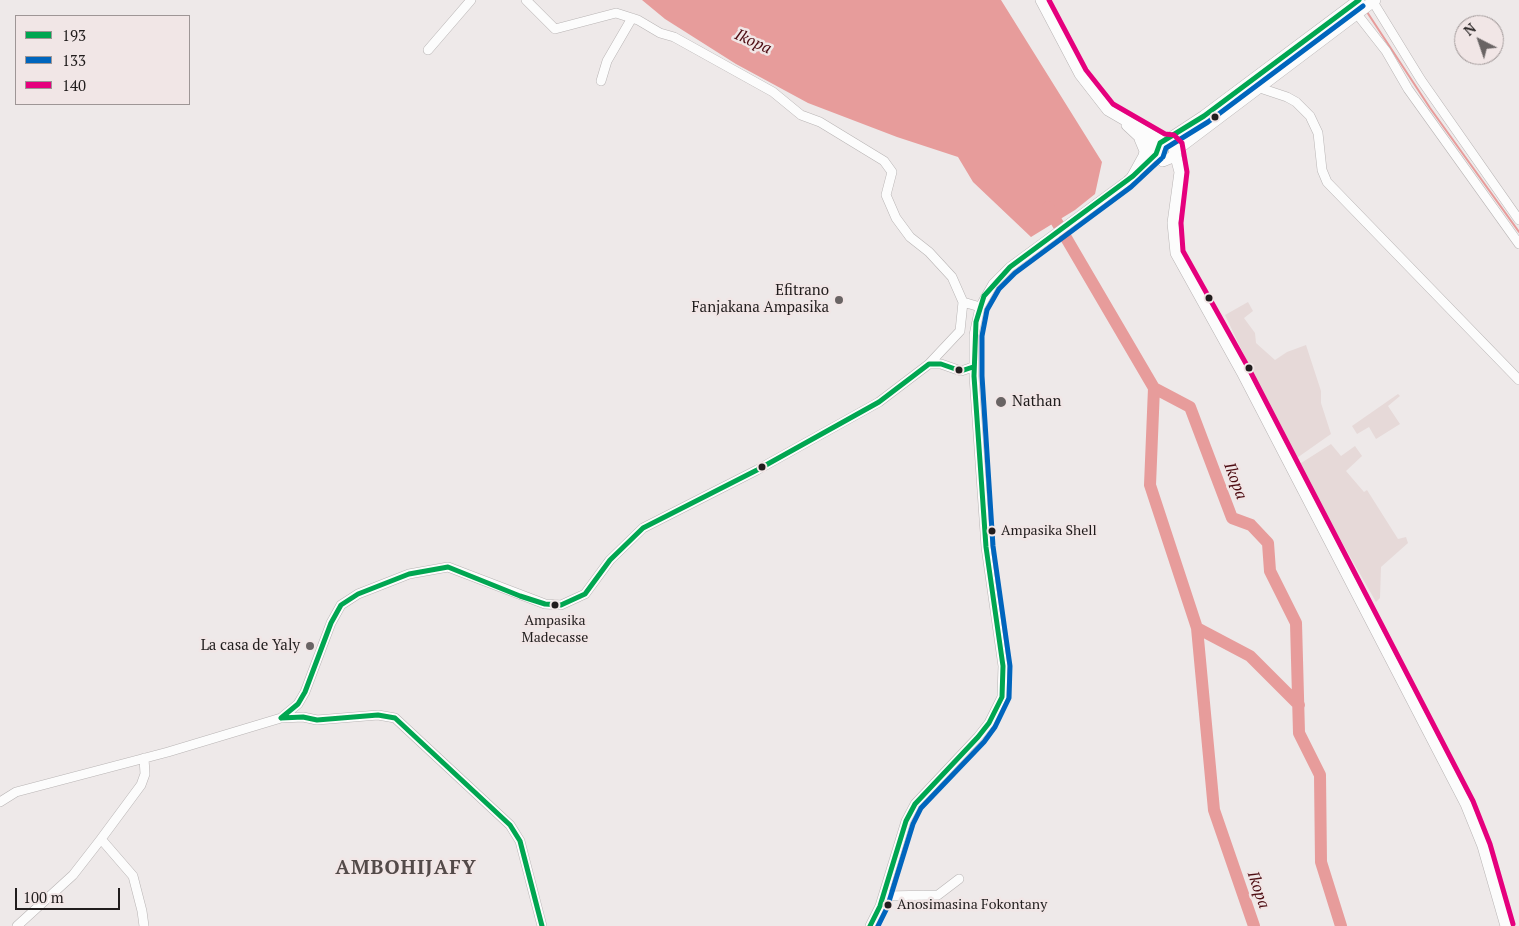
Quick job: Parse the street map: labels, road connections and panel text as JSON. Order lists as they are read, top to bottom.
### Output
{
  "districts": ["AMBOHIJAFY"],
  "water": ["Ikopa"],
  "places": [
    "Efitrano Fanjakana Ampasika",
    "Nathan",
    "Ampasika Shell",
    "Ampasika Madecasse",
    "La casa de Yaly",
    "Anosimasina Fokontany"
  ],
  "lines": ["transit line 193", "transit line 140", "transit line 133"],
  "legend": ["193", "133", "140"],
  "scale_bar": "100 m",
  "north": "top left"
}
